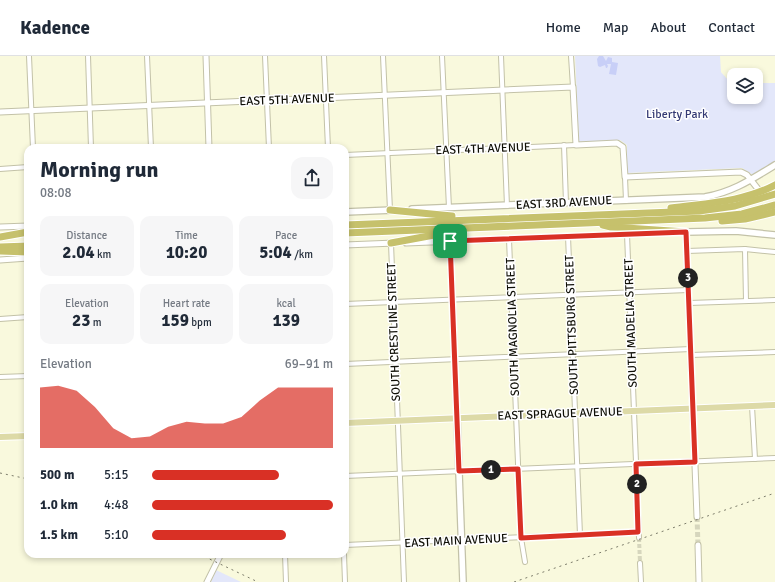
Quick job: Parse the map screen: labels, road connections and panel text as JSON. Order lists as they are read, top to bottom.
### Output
{
  "streets": {
    "main road": ["EAST 3RD AVENUE", "EAST SPRAGUE AVENUE"],
    "street": [
      "EAST 5TH AVENUE",
      "EAST 4TH AVENUE",
      "SOUTH MADELIA STREET",
      "SOUTH PITTSBURG STREET",
      "SOUTH MAGNOLIA STREET",
      "SOUTH CRESTLINE STREET",
      "EAST MAIN AVENUE"
    ]
  },
  "crossings": [
    ["SOUTH MADELIA STREET", "EAST SPRAGUE AVENUE"],
    ["SOUTH MADELIA STREET", "EAST MAIN AVENUE"],
    ["SOUTH PITTSBURG STREET", "EAST SPRAGUE AVENUE"],
    ["SOUTH PITTSBURG STREET", "EAST MAIN AVENUE"],
    ["SOUTH MAGNOLIA STREET", "EAST SPRAGUE AVENUE"],
    ["SOUTH MAGNOLIA STREET", "EAST MAIN AVENUE"],
    ["SOUTH CRESTLINE STREET", "EAST SPRAGUE AVENUE"],
    ["SOUTH CRESTLINE STREET", "EAST MAIN AVENUE"]
  ],
  "parks": ["Liberty Park"],
  "page": {
    "header": "Kadence",
    "nav": [
      "Home",
      "Map",
      "About",
      "Contact"
    ],
    "heading": ["Morning run", "08:08"],
    "stats": [
      ["Distance", "2.04 km"],
      ["Time", "10:20"],
      ["Pace", "5:04 /km"],
      ["Elevation", "23 m"],
      ["Heart rate", "159 bpm"],
      ["kcal", "139"]
    ],
    "pins": ["3", "1", "2"],
    "chart": ["Elevation", "69–91 m"],
    "list": [
      {
        "name": "500 m",
        "note": "5:15"
      },
      {
        "name": "1.0 km",
        "note": "4:48"
      },
      {
        "name": "1.5 km",
        "note": "5:10"
      }
    ]
  }
}
